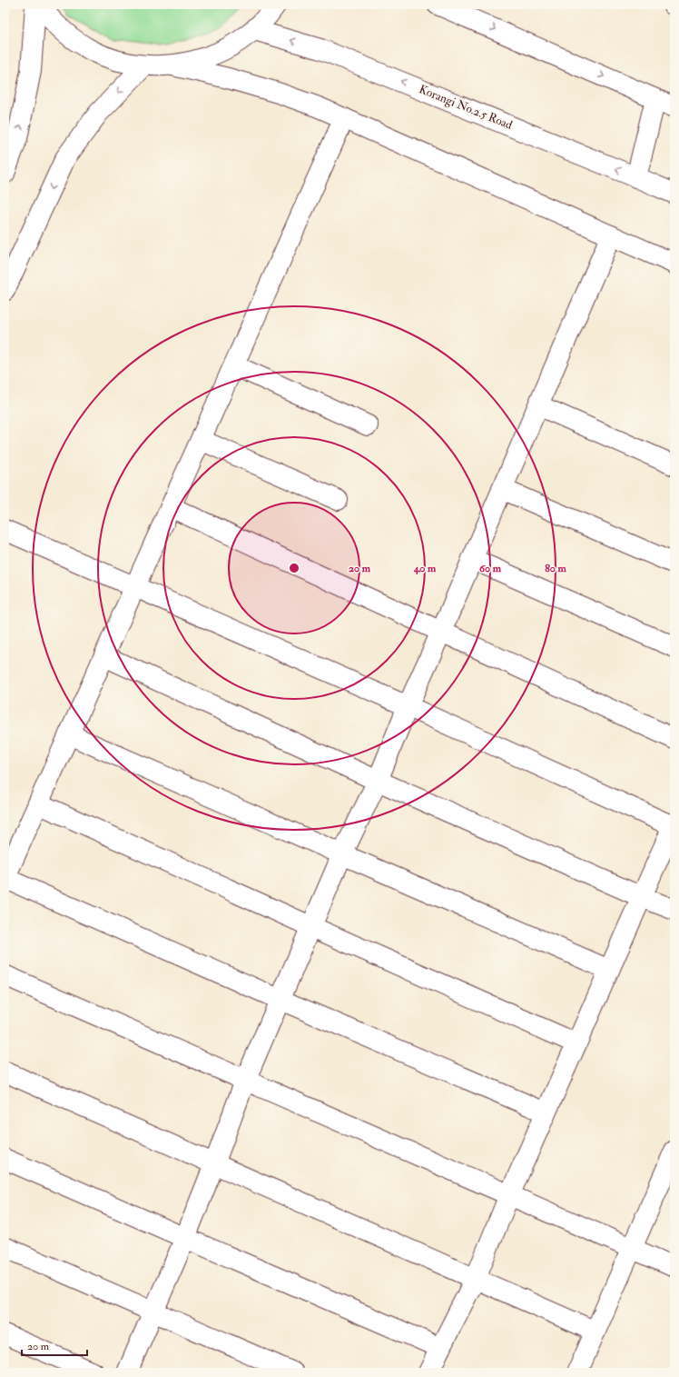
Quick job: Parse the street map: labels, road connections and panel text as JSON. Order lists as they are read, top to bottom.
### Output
{
  "streets": {
    "street": ["Korangi No.2.5 Road"]
  },
  "scale_bar": "20 m",
  "rings": [
    "20 m",
    "40 m",
    "60 m",
    "80 m"
  ]
}
